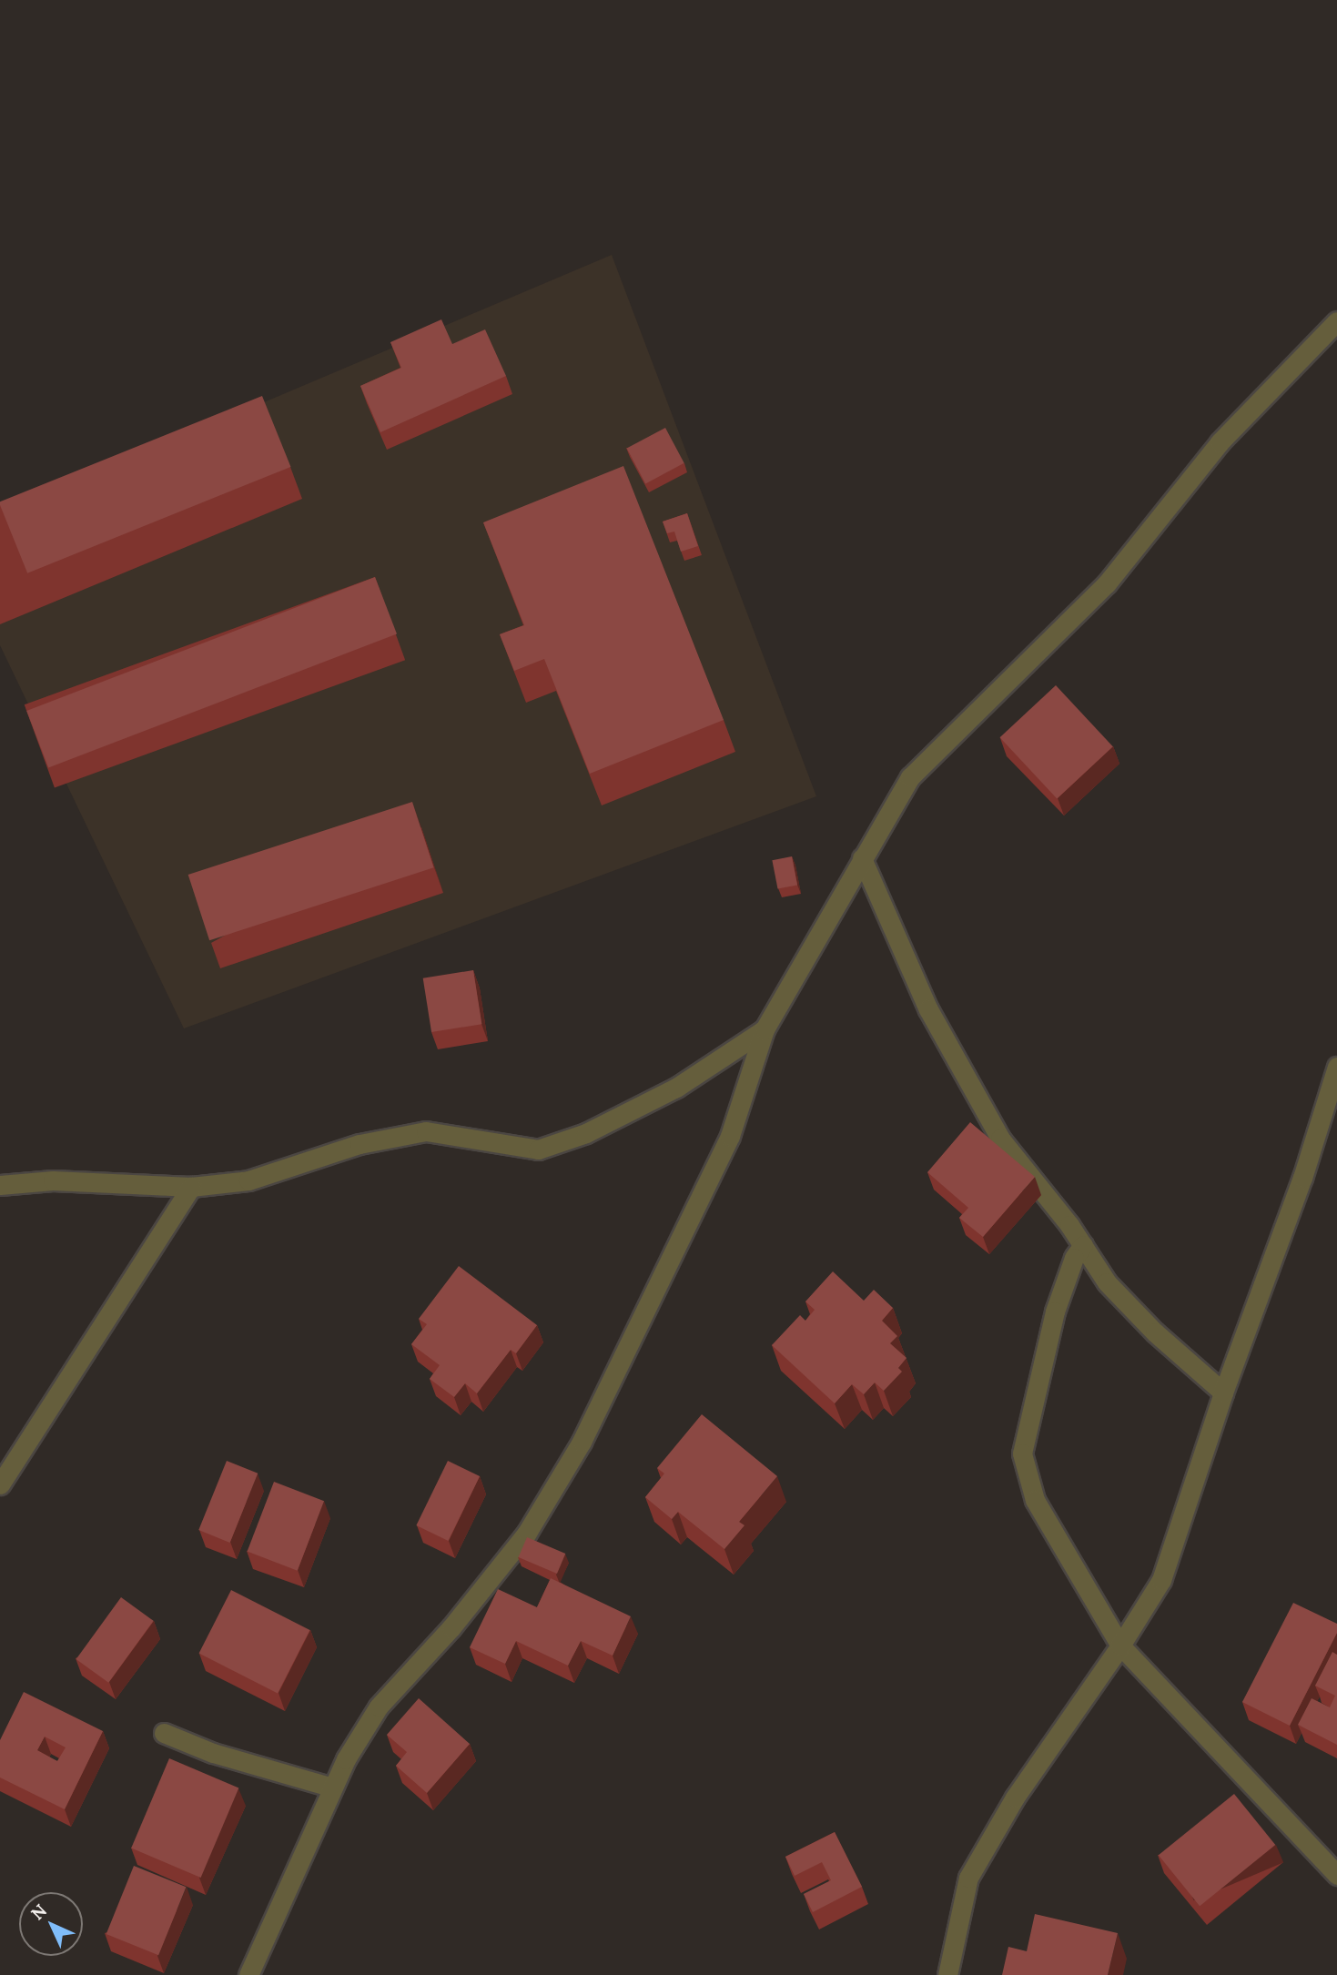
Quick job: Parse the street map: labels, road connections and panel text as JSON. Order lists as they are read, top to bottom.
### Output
{
  "north": "top left"
}
